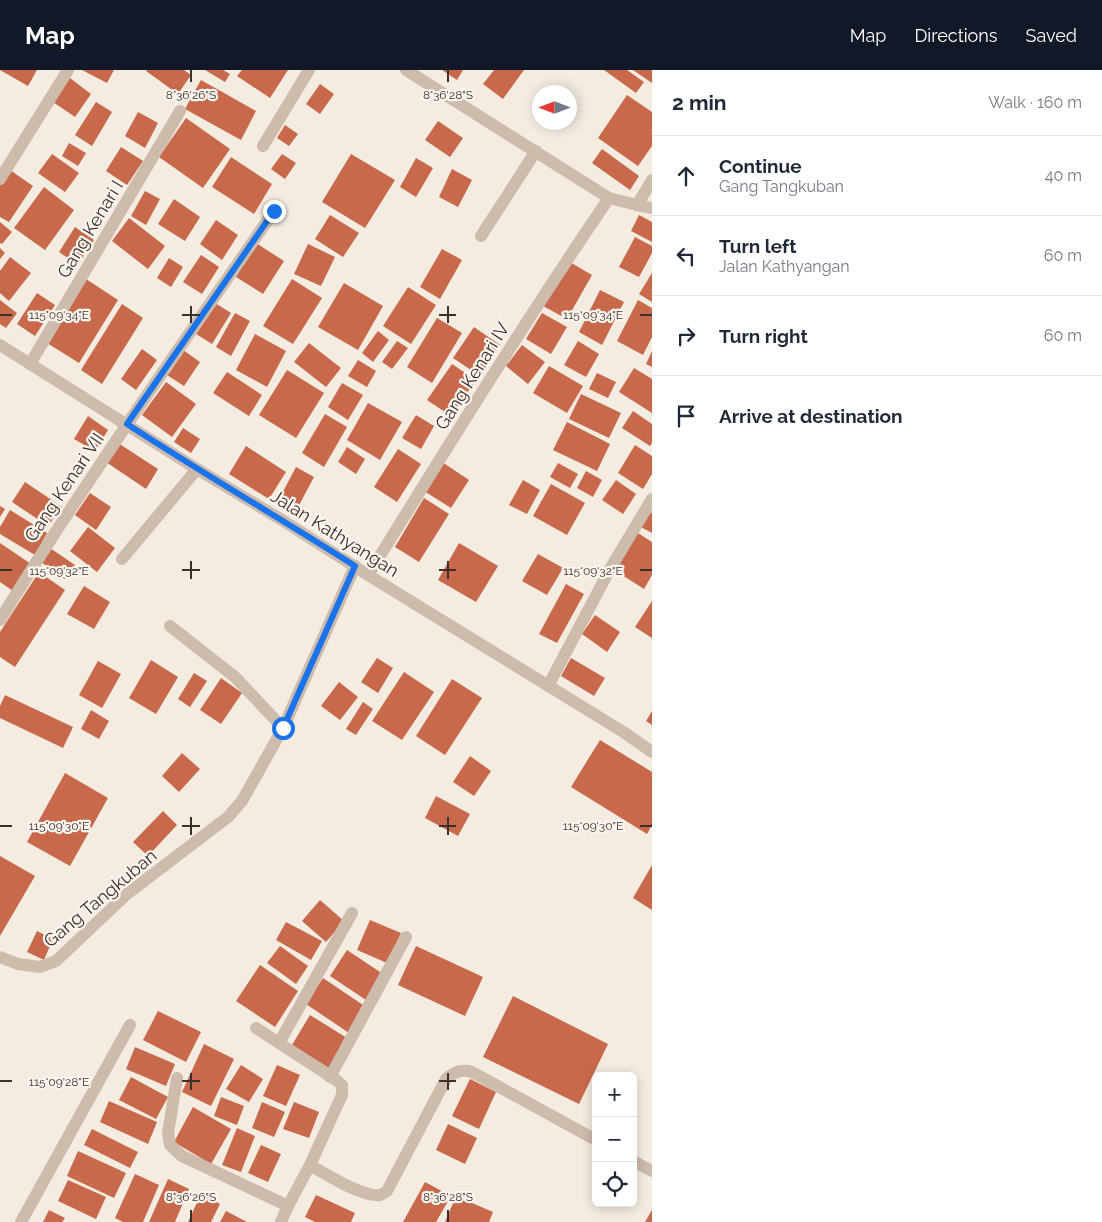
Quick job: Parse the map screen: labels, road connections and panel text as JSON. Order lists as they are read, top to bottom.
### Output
{
  "streets": {
    "street": [
      "Gang Kenari I",
      "Gang Kenari IV",
      "Gang Kenari VII",
      "Jalan Kathyangan",
      "Gang Tangkuban"
    ]
  },
  "crossings": [
    ["Gang Kenari I", "Jalan Kathyangan"],
    ["Gang Kenari IV", "Jalan Kathyangan"],
    ["Gang Kenari VII", "Jalan Kathyangan"],
    ["Jalan Kathyangan", "Gang Tangkuban"]
  ],
  "north": "left",
  "page": {
    "header": "Map",
    "nav": ["Map", "Directions", "Saved"],
    "heading": ["2 min", "Walk · 160 m"],
    "list": [
      ["Continue", "Gang Tangkuban", "40 m"],
      ["Turn left", "Jalan Kathyangan", "60 m"],
      ["Turn right", "60 m"],
      "Arrive at destination"
    ],
    "map_buttons": ["+", "−"]
  },
  "coordinates": [
    "8°36'26\"S",
    "8°36'28\"S",
    "115°09'34\"E",
    "115°09'32\"E",
    "115°09'30\"E",
    "115°09'28\"E"
  ]
}
